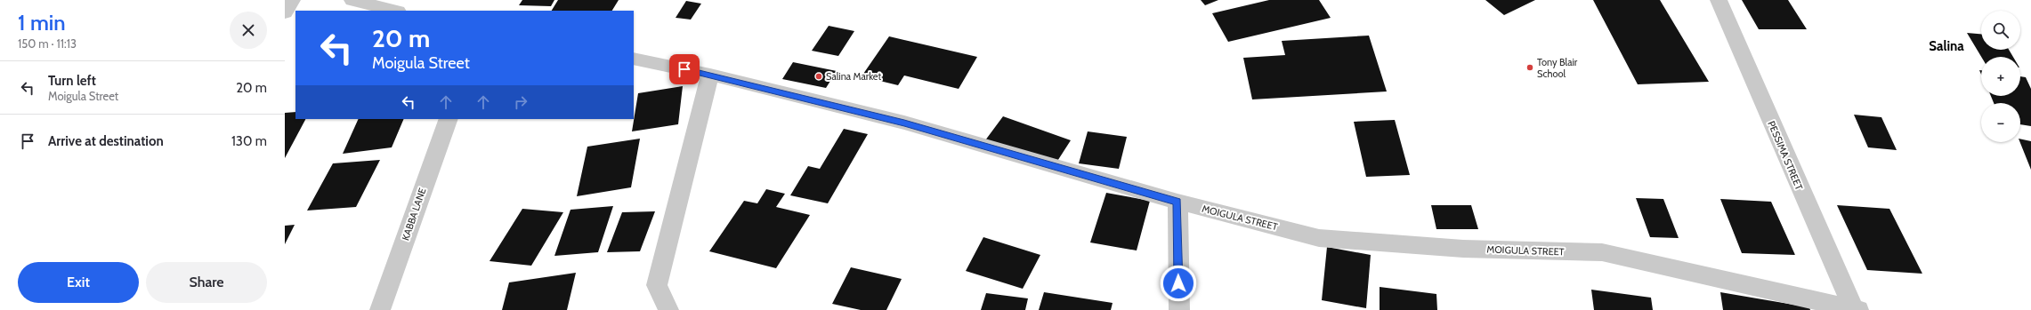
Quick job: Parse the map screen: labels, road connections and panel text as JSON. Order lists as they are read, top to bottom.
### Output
{
  "streets": {
    "street": ["PESSIMA STREET", "KABBA LANE", "MOIGULA STREET"]
  },
  "crossings": [
    ["PESSIMA STREET", "MOIGULA STREET"]
  ],
  "districts": ["Salina"],
  "places": ["Tony Blair School", "Salina Market"],
  "page": {
    "heading": ["1 min", "150 m · 11:13"],
    "map_buttons": ["+", "−"],
    "turn": ["20 m", "Moigula Street"],
    "list": [
      {
        "name": "Turn left",
        "note": "Moigula Street",
        "value": "20 m"
      },
      {
        "name": "Arrive at destination",
        "value": "130 m"
      }
    ],
    "buttons": ["Exit", "Share"]
  }
}
